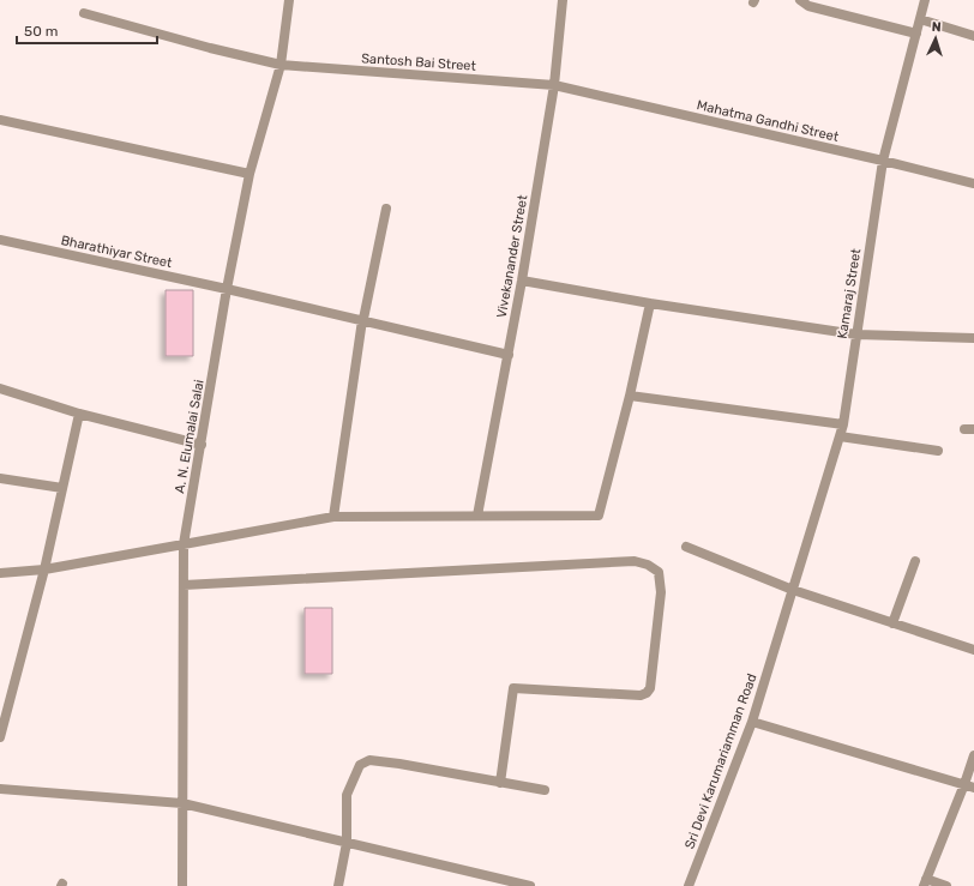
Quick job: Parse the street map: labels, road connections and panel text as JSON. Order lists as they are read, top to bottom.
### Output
{
  "streets": {
    "street": [
      "Santosh Bai Street",
      "Mahatma Gandhi Street",
      "Bharathiyar Street",
      "Vivekanander Street",
      "Kamaraj Street",
      "A. N. Elumalai Salai",
      "Sri Devi Karumariamman Road"
    ]
  },
  "crossings": [
    ["Santosh Bai Street", "Mahatma Gandhi Street"],
    ["Santosh Bai Street", "Vivekanander Street"],
    ["Santosh Bai Street", "A. N. Elumalai Salai"],
    ["Mahatma Gandhi Street", "Vivekanander Street"],
    ["Mahatma Gandhi Street", "Kamaraj Street"],
    ["Bharathiyar Street", "Vivekanander Street"],
    ["Bharathiyar Street", "A. N. Elumalai Salai"],
    ["Kamaraj Street", "Sri Devi Karumariamman Road"]
  ],
  "scale_bar": "50 m",
  "north": "top"
}
